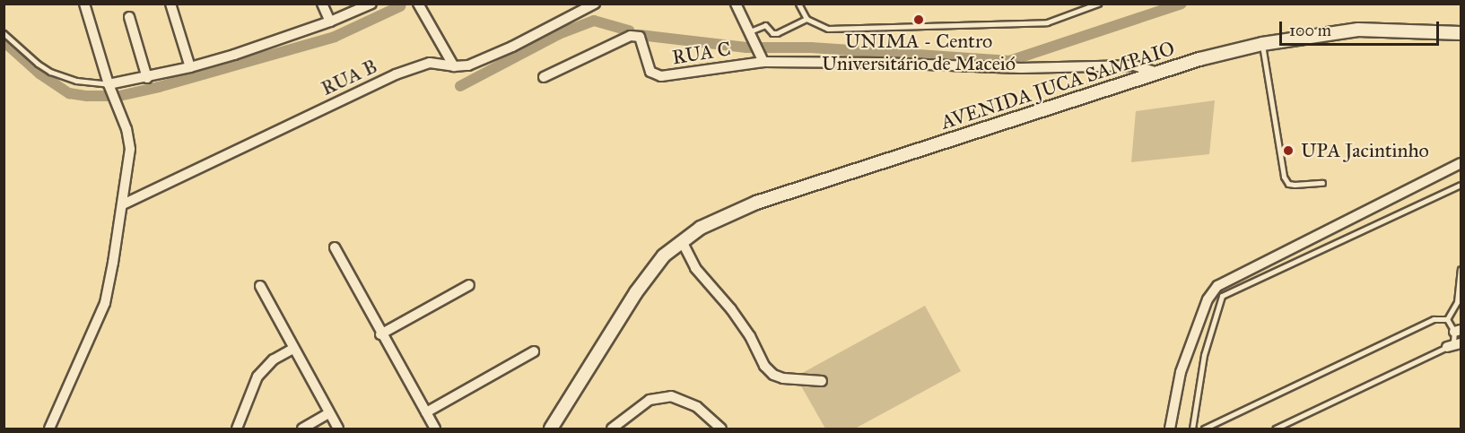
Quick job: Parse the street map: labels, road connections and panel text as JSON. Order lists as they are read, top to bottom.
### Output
{
  "streets": {
    "main road": ["AVENIDA JUCA SAMPAIO"],
    "street": ["RUA C", "RUA B"]
  },
  "places": ["UNIMA - Centro Universitário de Maceió", "UPA Jacintinho"],
  "scale_bar": "100 m"
}
